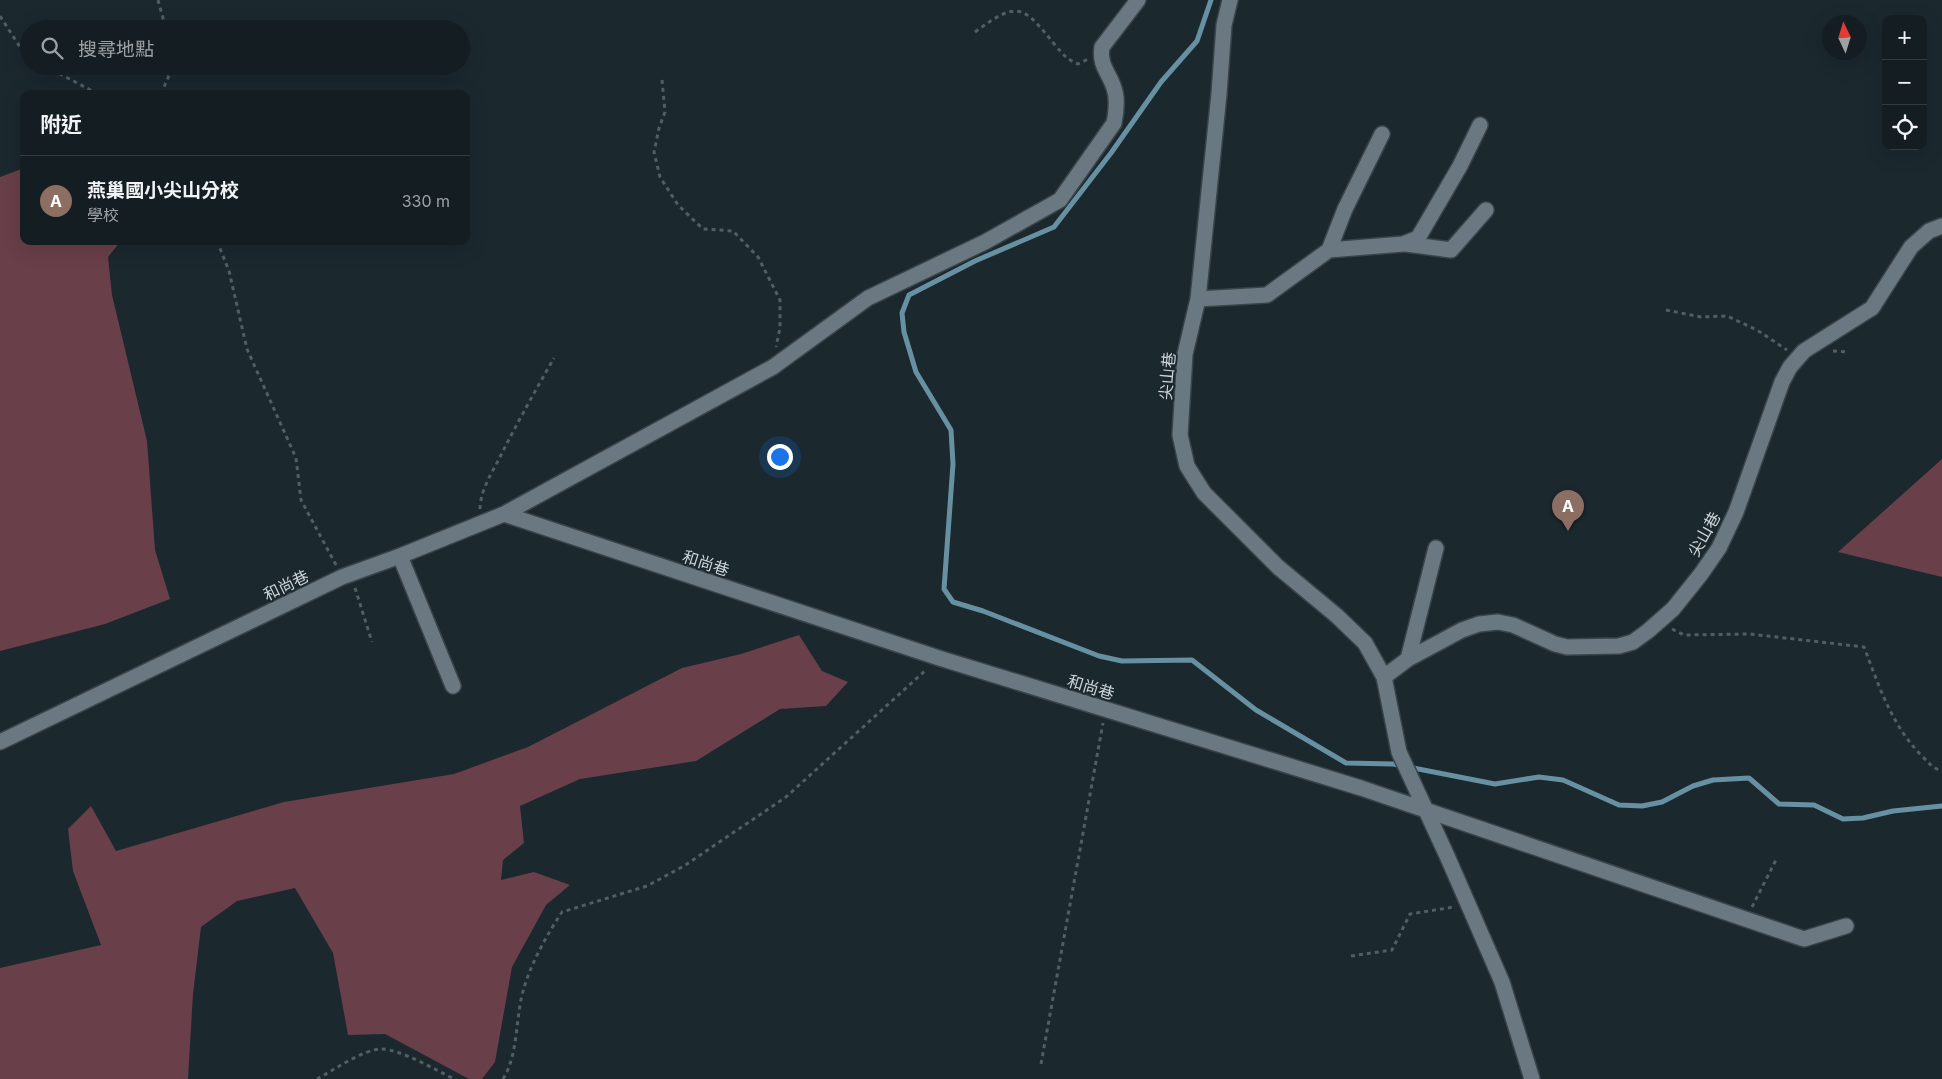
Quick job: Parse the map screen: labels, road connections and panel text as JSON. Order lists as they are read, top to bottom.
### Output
{
  "streets": {
    "street": ["尖山巷", "和尚巷"]
  },
  "crossings": [
    ["尖山巷", "和尚巷"]
  ],
  "north": "top",
  "page": {
    "map_buttons": ["+", "−"],
    "search": "搜尋地點",
    "heading": "附近",
    "list": [
      {
        "mark": "A",
        "name": "燕巢國小尖山分校",
        "note": "學校",
        "value": "330 m"
      }
    ],
    "pins": "A"
  }
}
